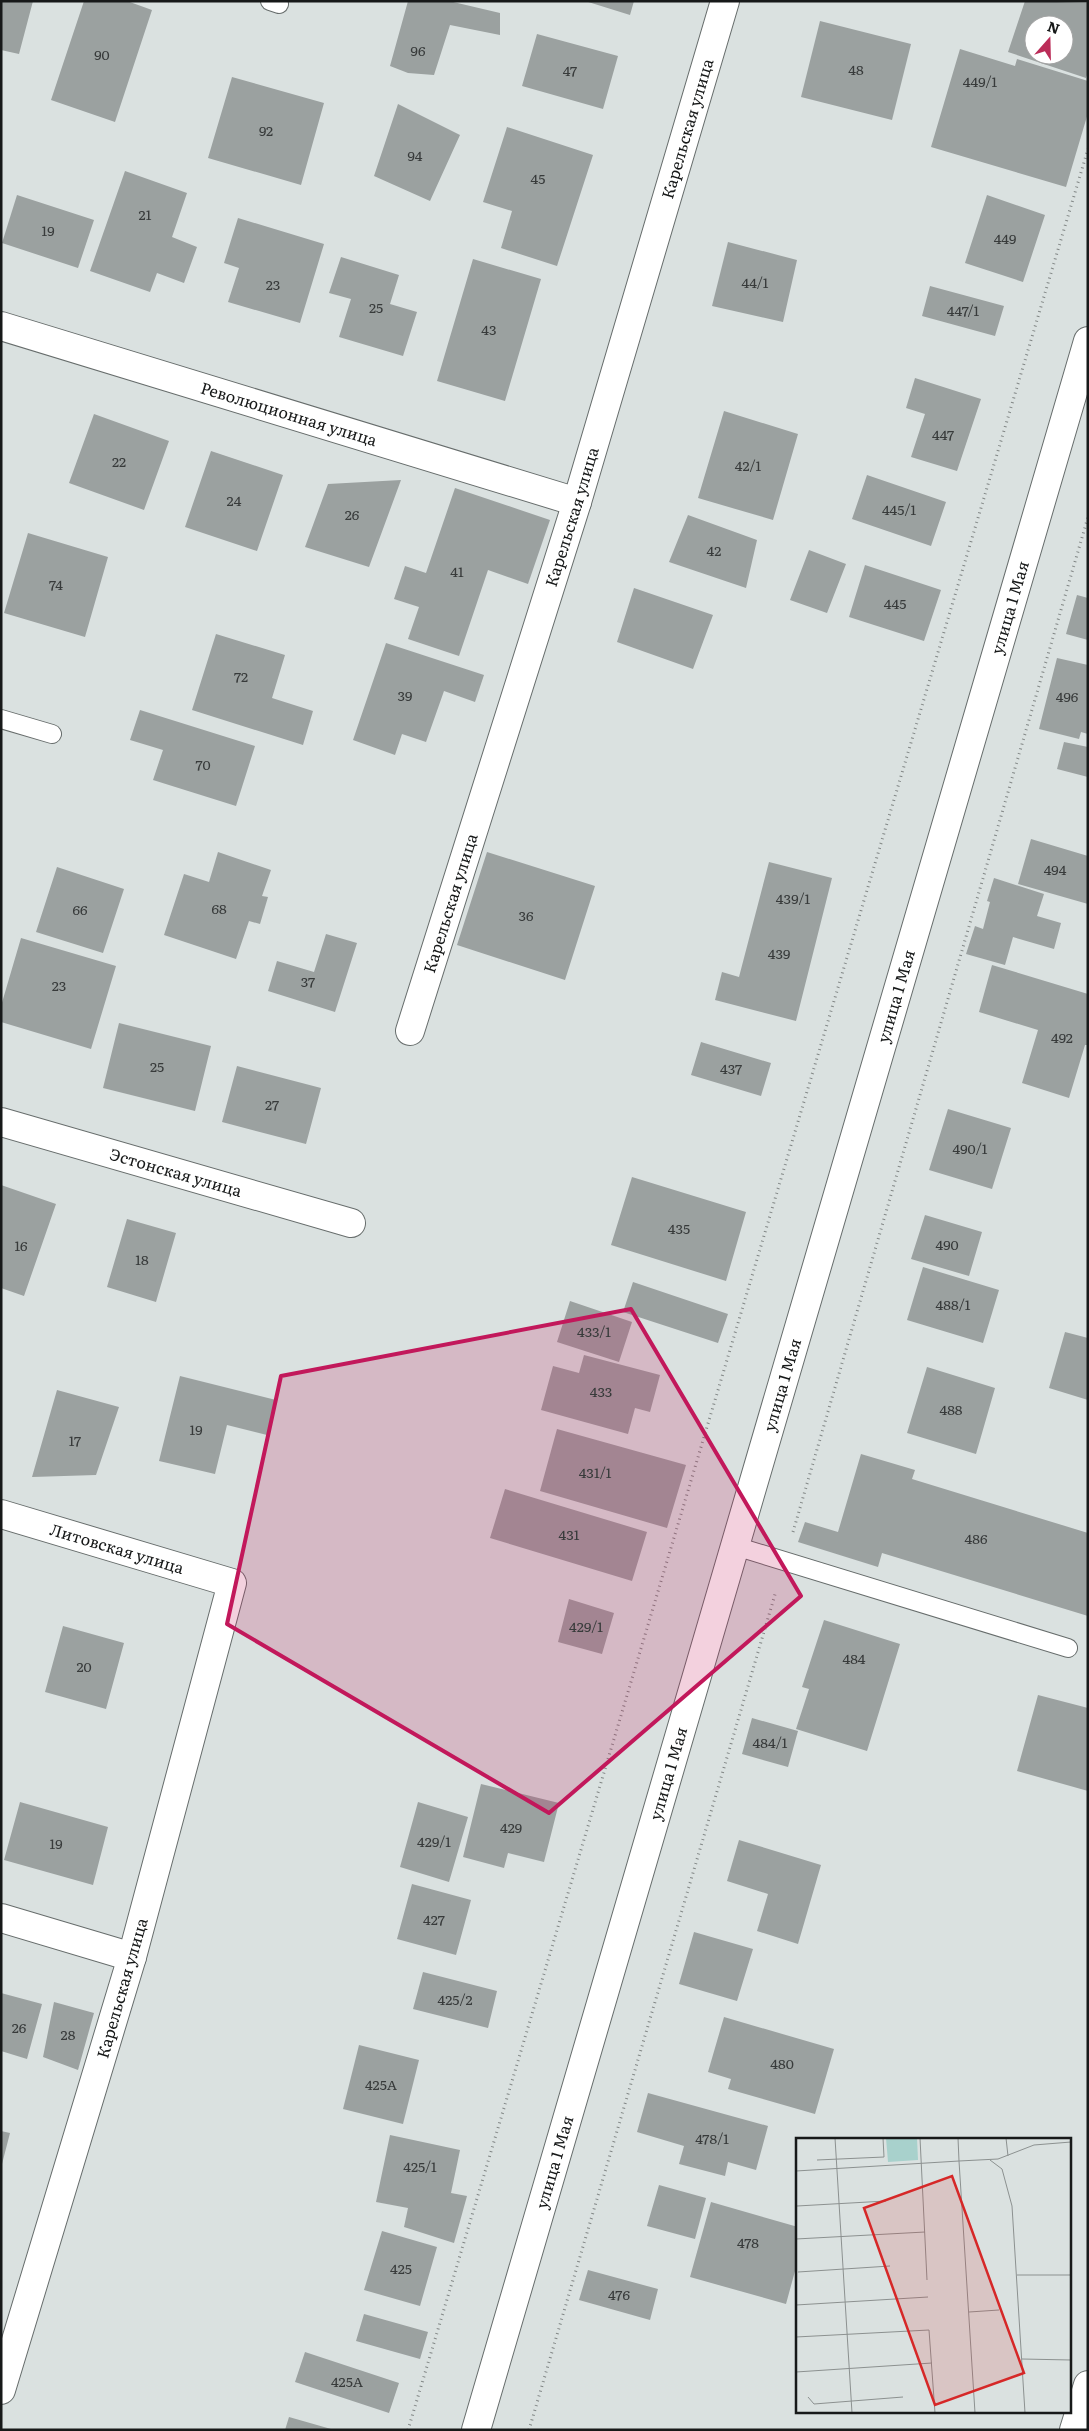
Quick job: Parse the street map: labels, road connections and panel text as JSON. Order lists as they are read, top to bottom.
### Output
{
  "streets": {
    "street": [
      "Карельская улица",
      "Революционная улица",
      "улица 1 Мая",
      "Эстонская улица",
      "Литовская улица"
    ]
  },
  "crossings": [
    ["Карельская улица", "Революционная улица"],
    ["Карельская улица", "Литовская улица"]
  ],
  "house_numbers": [
    "96",
    "90",
    "48",
    "47",
    "449/1",
    "92",
    "94",
    "45",
    "21",
    "19",
    "449",
    "44/1",
    "23",
    "25",
    "447/1",
    "43",
    "447",
    "22",
    "42/1",
    "24",
    "445/1",
    "26",
    "42",
    "41",
    "74",
    "445",
    "72",
    "39",
    "496",
    "70",
    "494",
    "439/1",
    "68",
    "66",
    "36",
    "439",
    "37",
    "23",
    "492",
    "25",
    "437",
    "27",
    "490/1",
    "435",
    "490",
    "16",
    "18",
    "488/1",
    "433/1",
    "433",
    "488",
    "19",
    "17",
    "431/1",
    "431",
    "486",
    "429/1",
    "484",
    "20",
    "484/1",
    "429",
    "429/1",
    "19",
    "427",
    "425/2",
    "26",
    "28",
    "480",
    "425А",
    "478/1",
    "425/1",
    "478",
    "425",
    "476",
    "425А"
  ],
  "north": "top"
}
